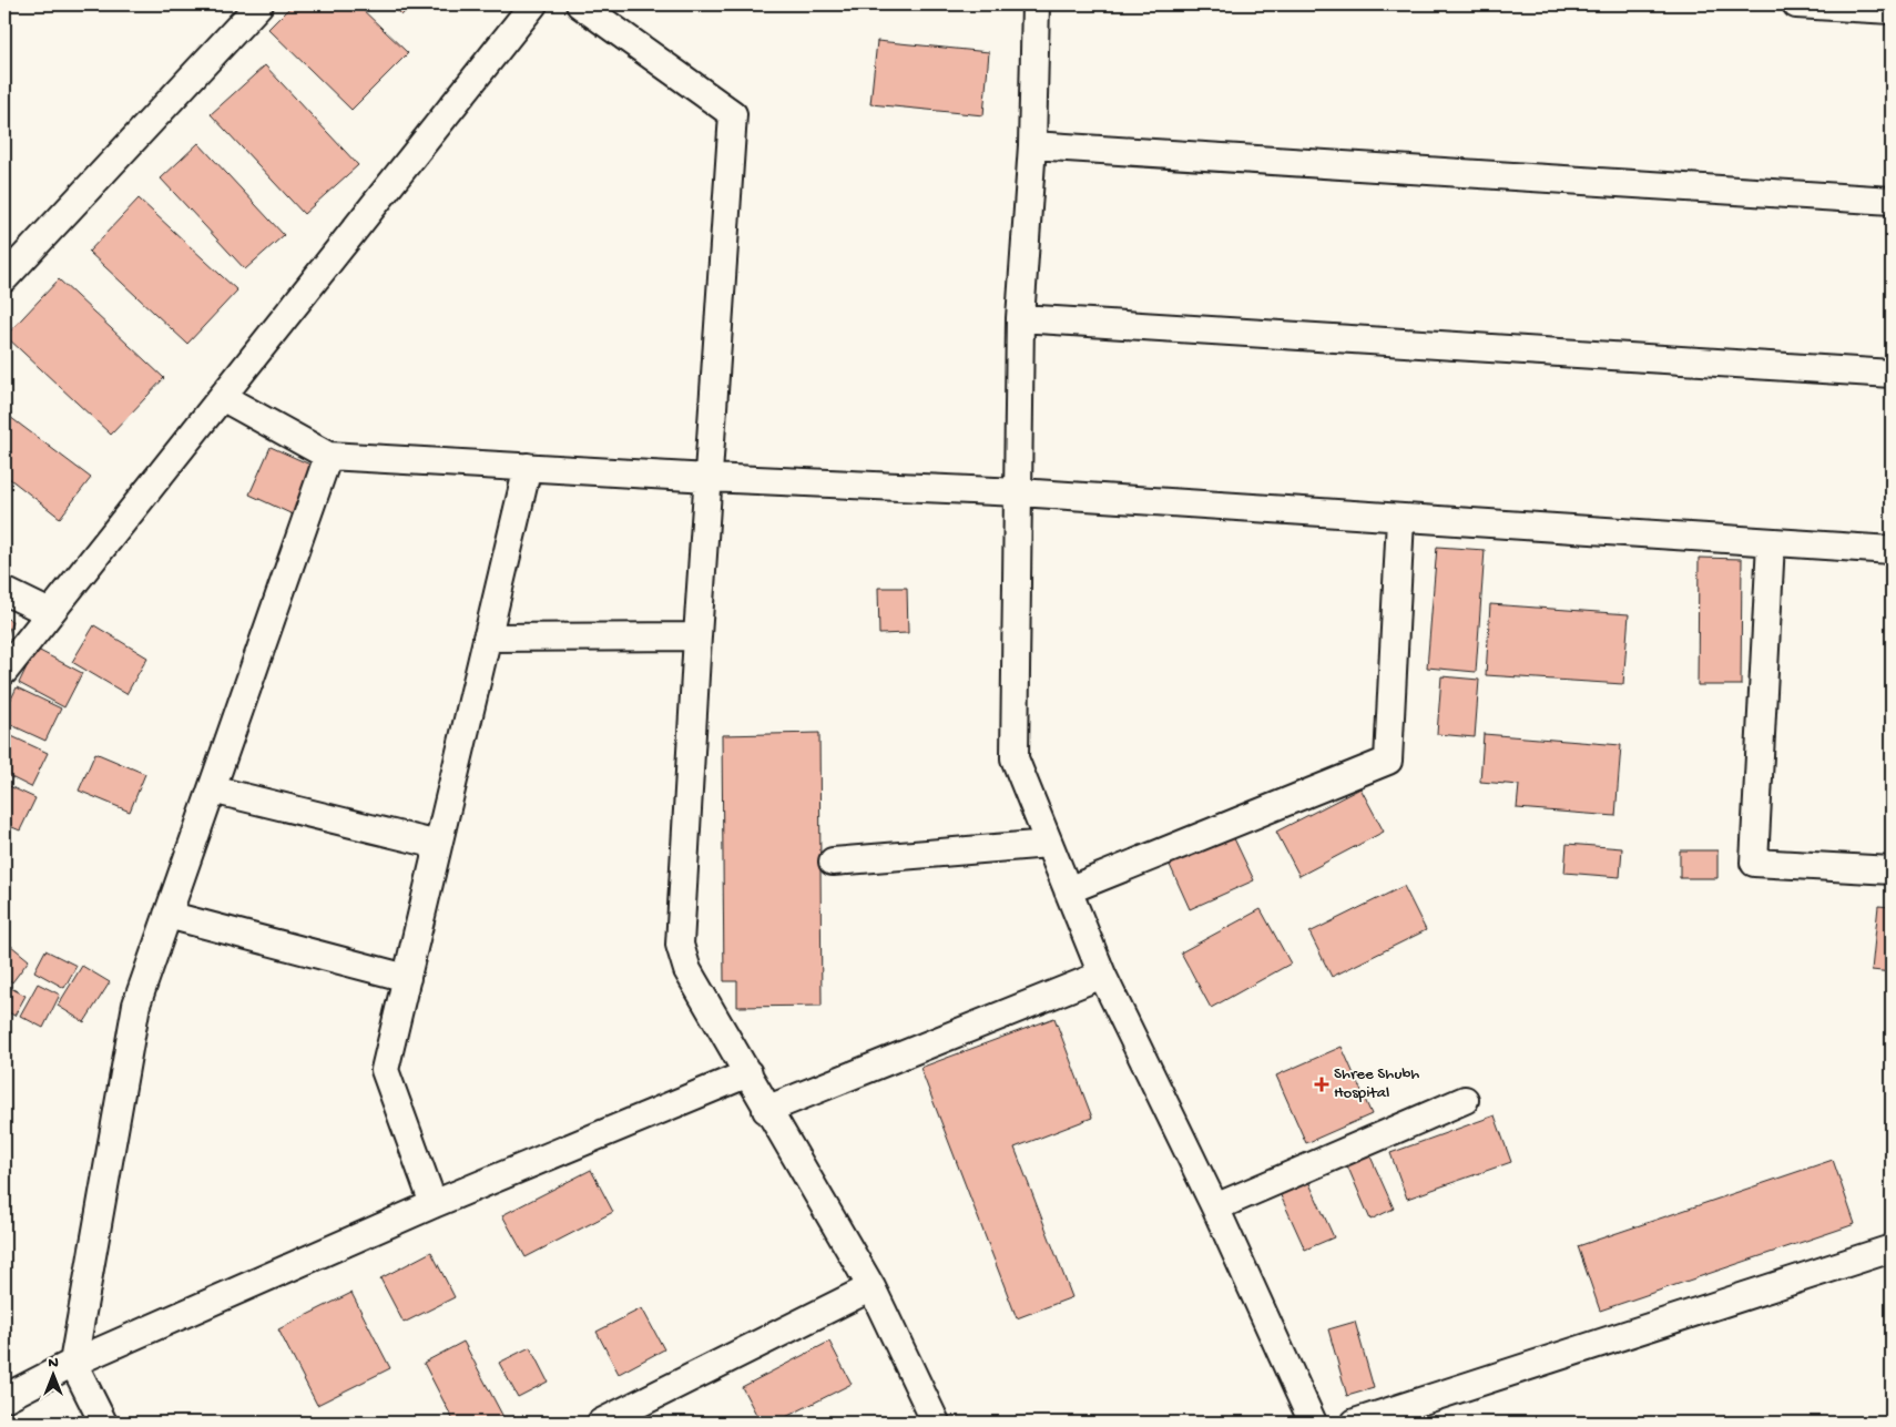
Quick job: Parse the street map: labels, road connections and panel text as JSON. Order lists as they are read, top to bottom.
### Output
{
  "places": {
    "health": ["Shree Shubh Hospital"]
  },
  "north": "top"
}
